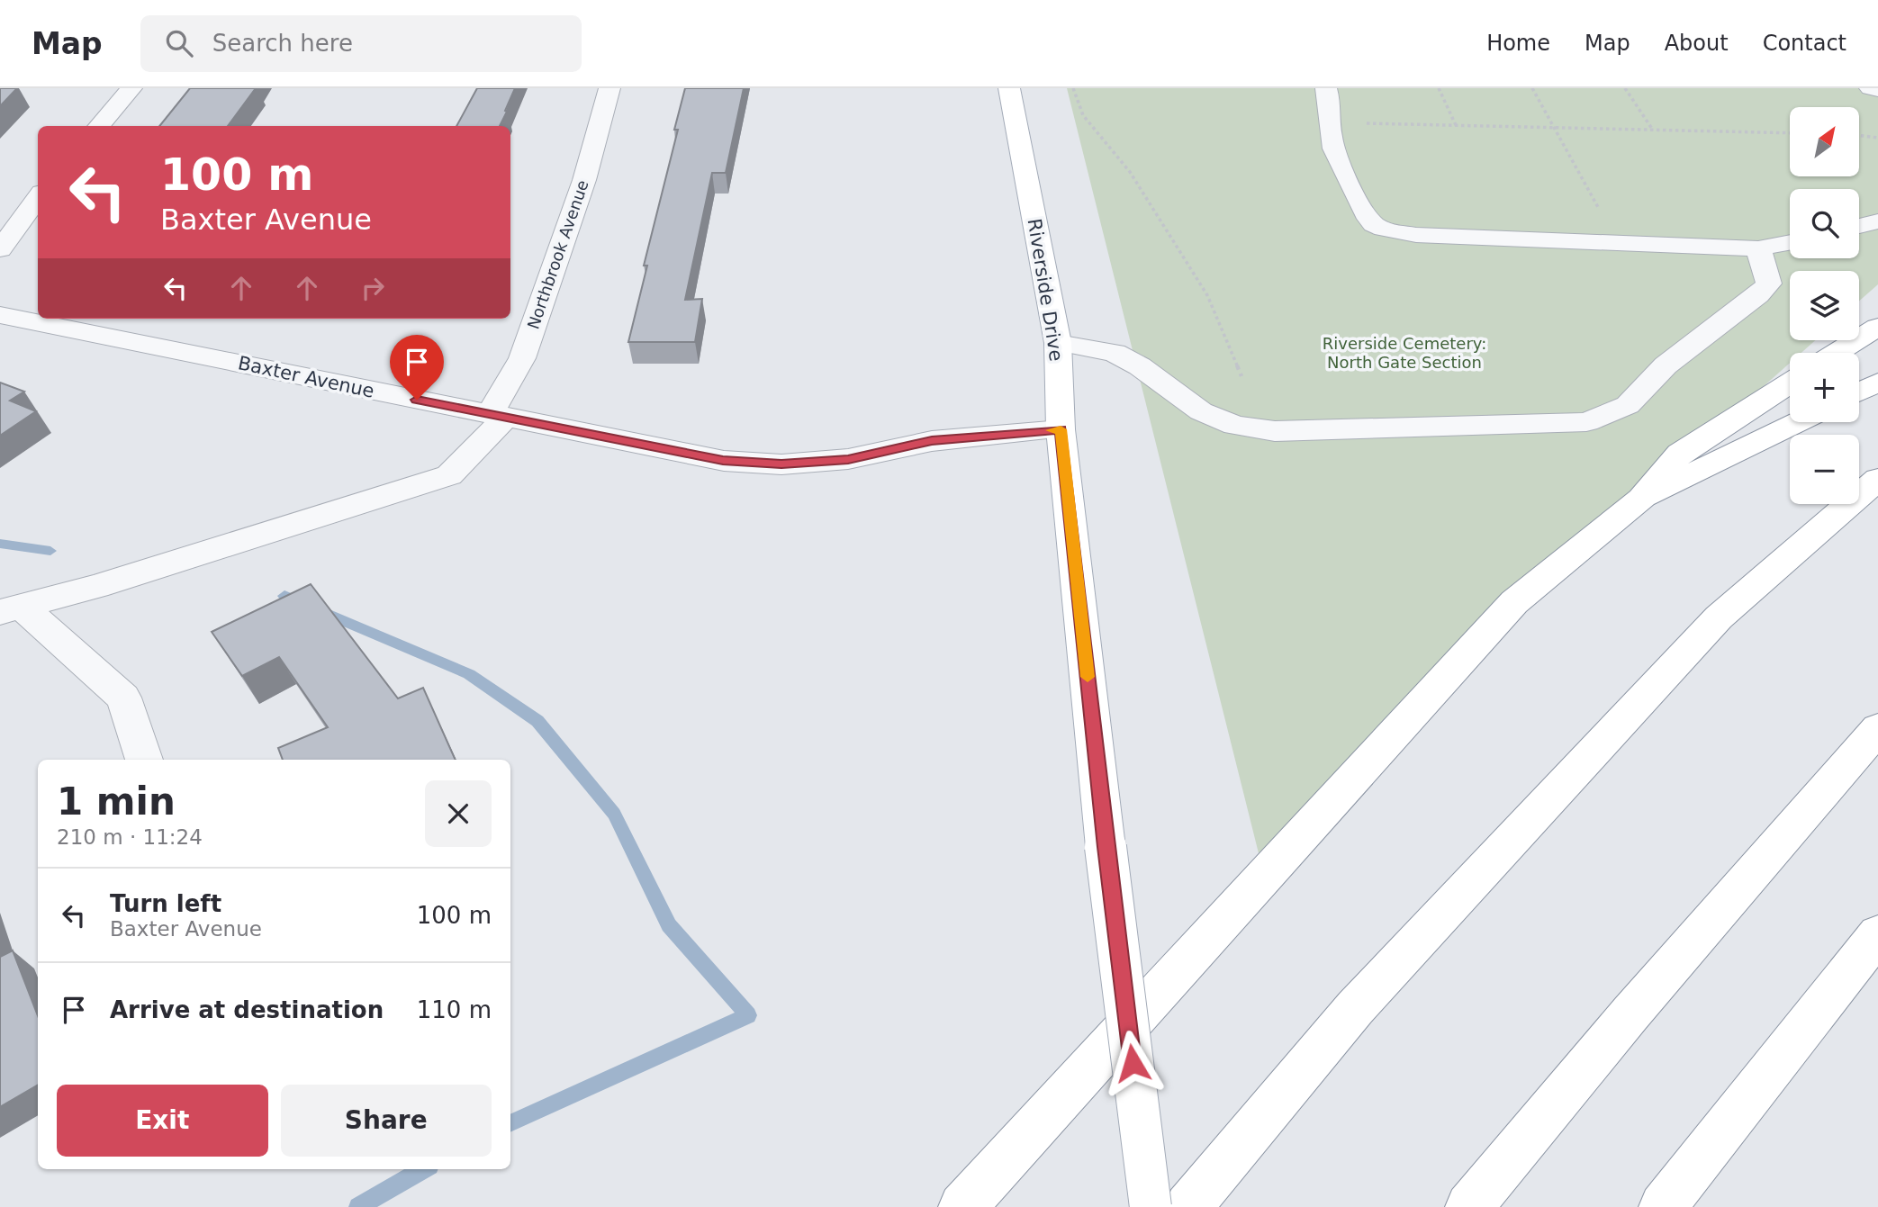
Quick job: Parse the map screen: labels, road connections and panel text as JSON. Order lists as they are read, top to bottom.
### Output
{
  "streets": {
    "main road": ["Riverside Drive"],
    "street": ["Northbrook Avenue", "Baxter Avenue"]
  },
  "crossings": [
    ["Northbrook Avenue", "Baxter Avenue"],
    ["Riverside Drive", "Baxter Avenue"]
  ],
  "parks": ["Riverside Cemetery: North Gate Section"],
  "north": "top right",
  "page": {
    "header": "Map",
    "search": "Search here",
    "nav": [
      "Home",
      "Map",
      "About",
      "Contact"
    ],
    "map_buttons": ["+", "−"],
    "turn": ["100 m", "Baxter Avenue"],
    "heading": ["1 min", "210 m · 11:24"],
    "list": [
      {
        "name": "Turn left",
        "note": "Baxter Avenue",
        "value": "100 m"
      },
      {
        "name": "Arrive at destination",
        "value": "110 m"
      }
    ],
    "buttons": ["Exit", "Share"]
  }
}
